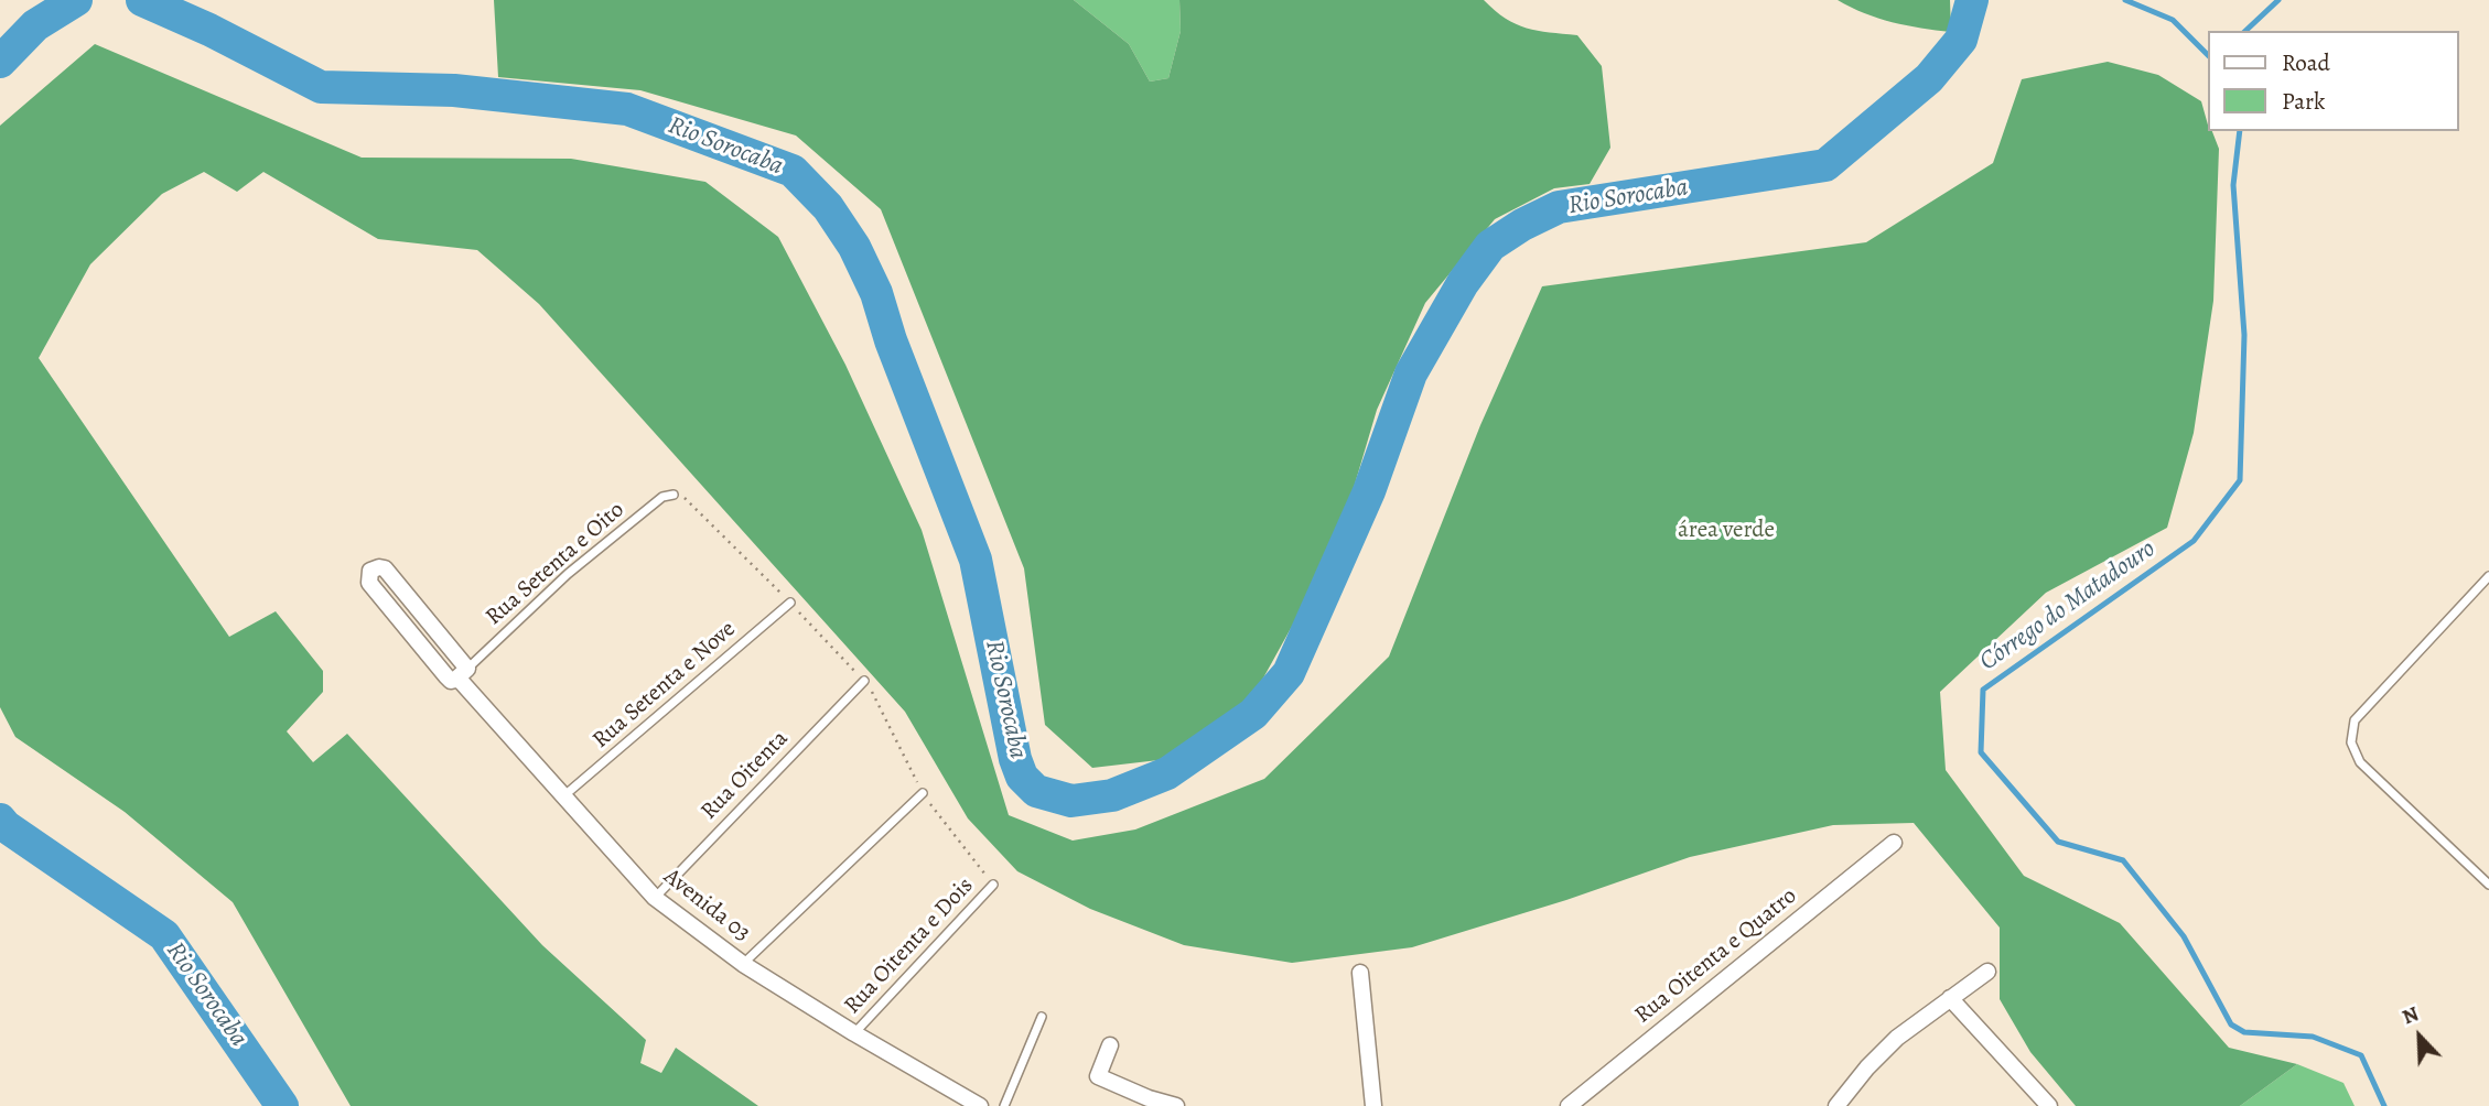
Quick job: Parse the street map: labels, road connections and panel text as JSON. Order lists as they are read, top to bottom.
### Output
{
  "streets": {
    "street": ["Avenida 03", "Rua Oitenta e Quatro"],
    "lane": [
      "Rua Setenta e Oito",
      "Rua Setenta e Nove",
      "Rua Oitenta",
      "Rua Oitenta e Dois"
    ]
  },
  "crossings": [
    ["Rua Setenta e Oito", "Avenida 03"],
    ["Rua Setenta e Nove", "Avenida 03"],
    ["Rua Oitenta", "Avenida 03"],
    ["Avenida 03", "Rua Oitenta e Dois"]
  ],
  "water": ["Rio Sorocaba", "Córrego do Matadouro"],
  "parks": ["área verde"],
  "legend": ["Road", "Park"],
  "north": "top left"
}
